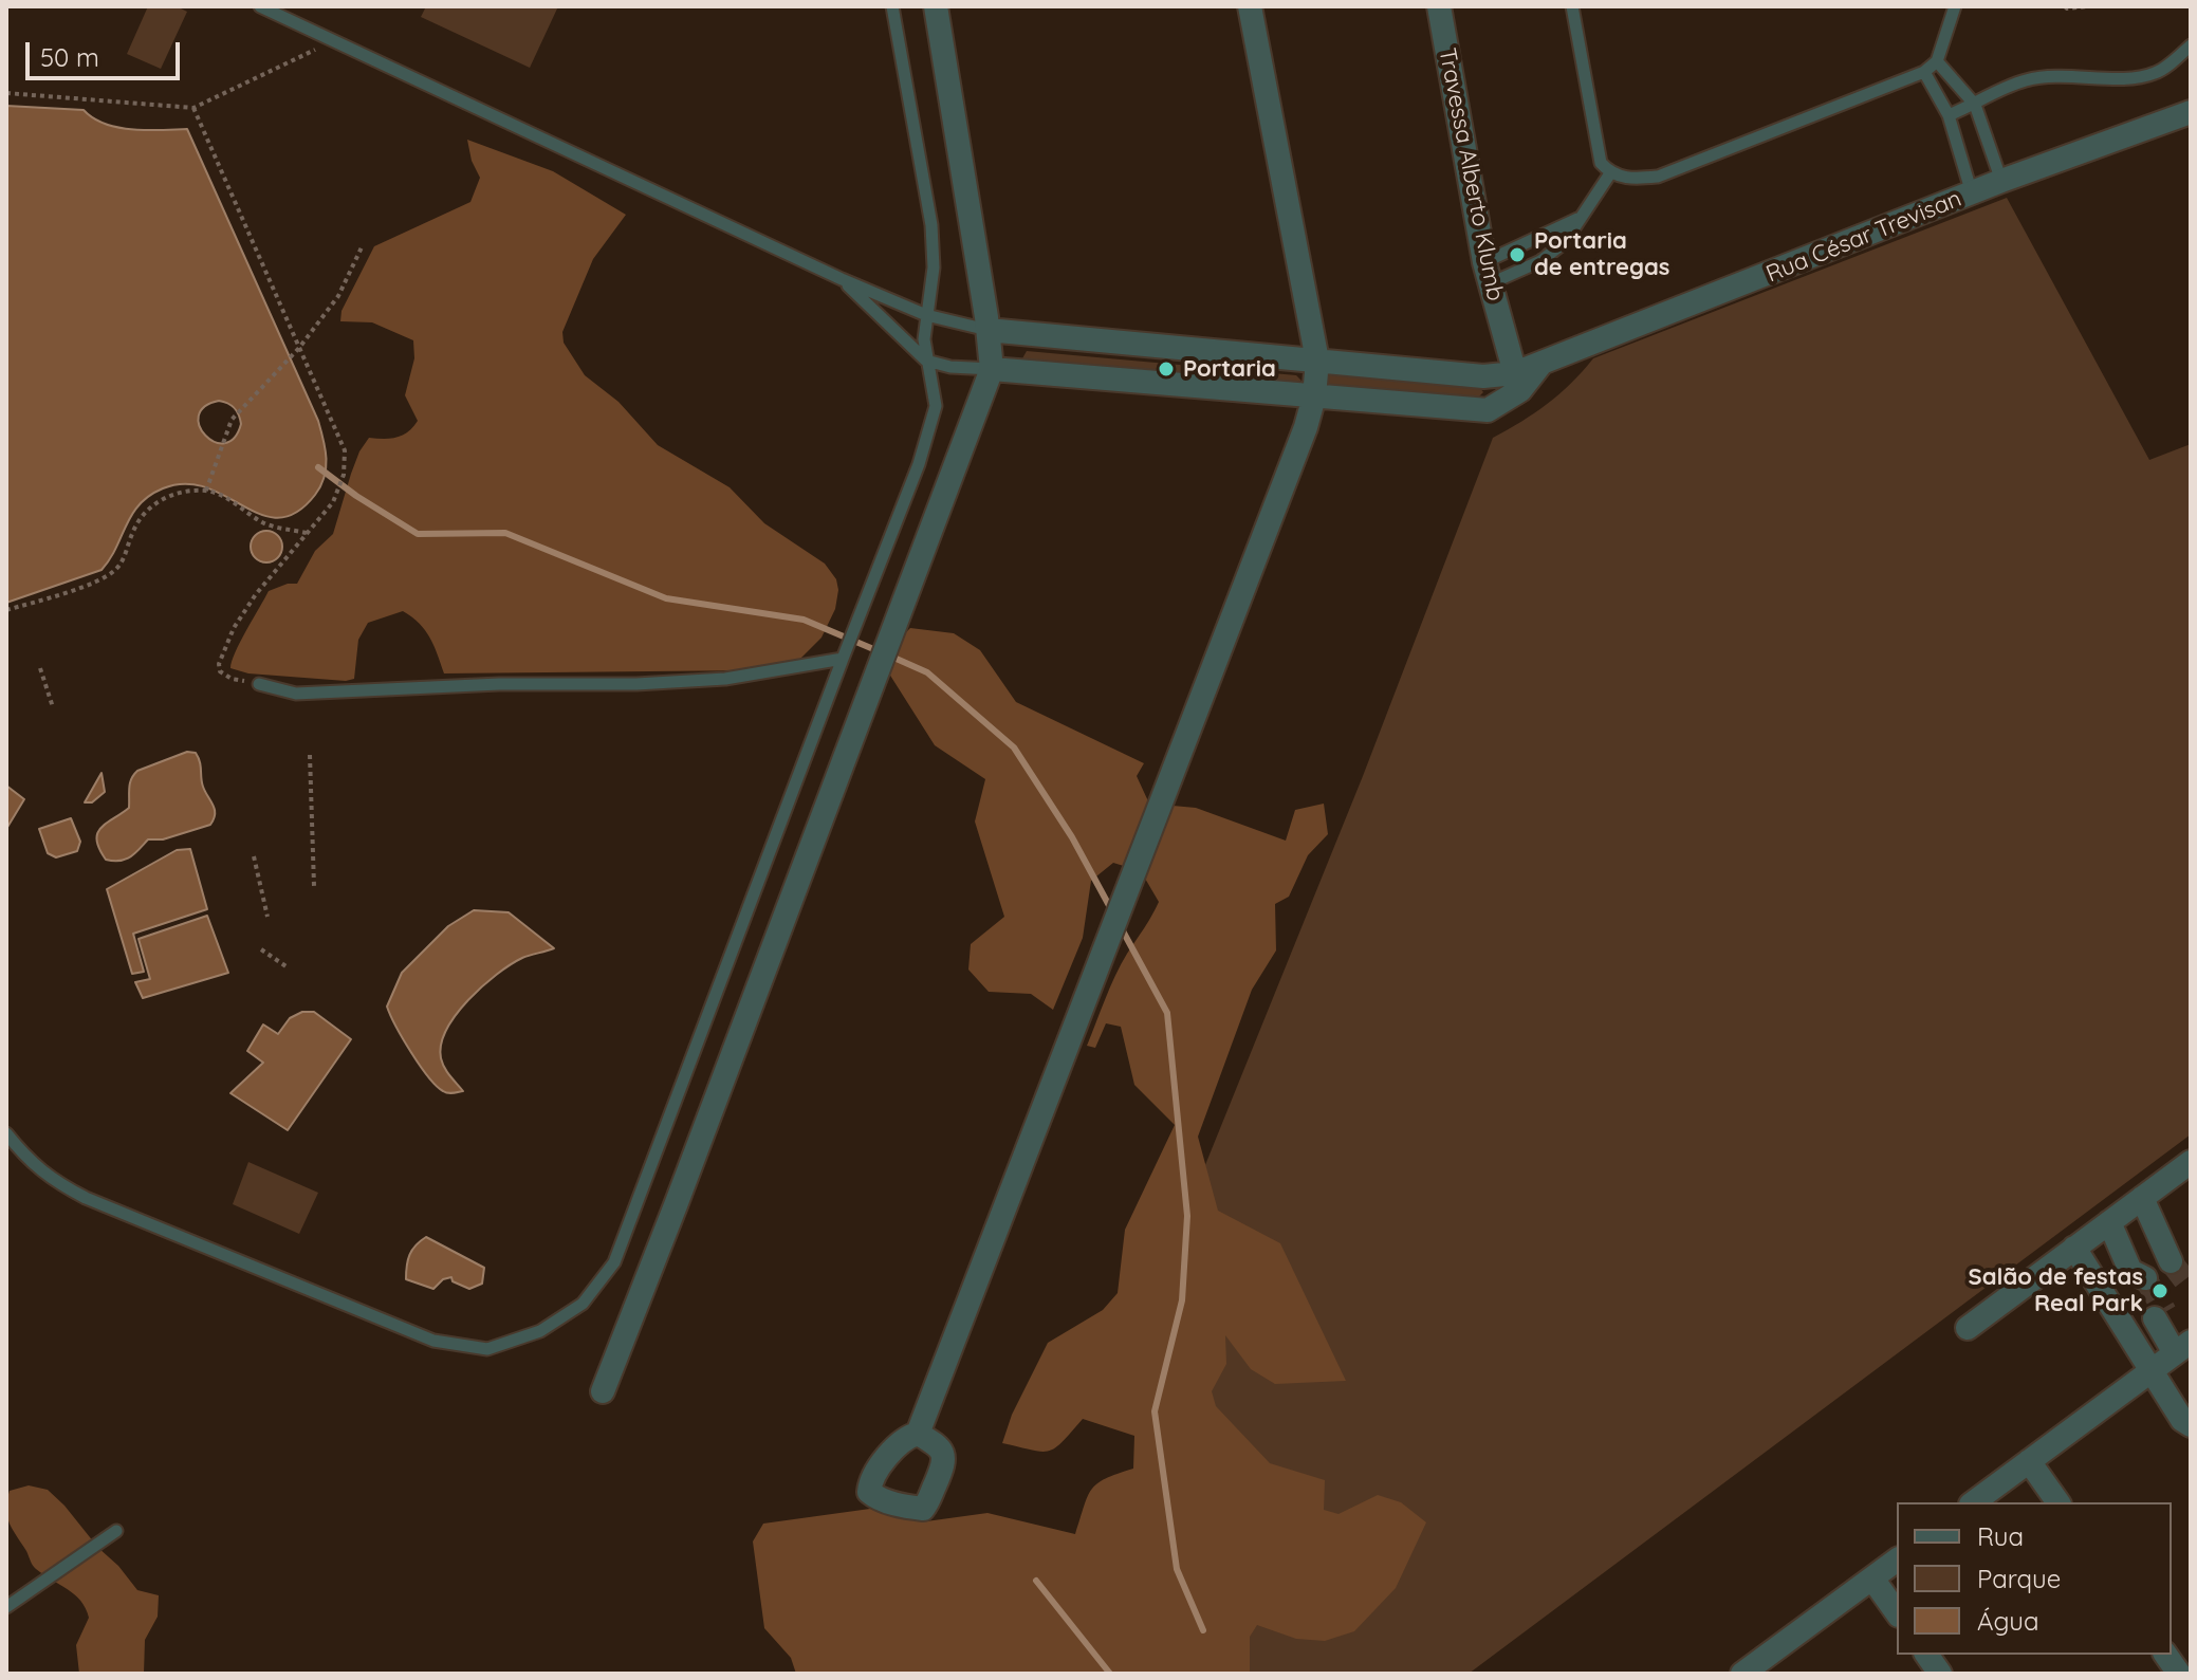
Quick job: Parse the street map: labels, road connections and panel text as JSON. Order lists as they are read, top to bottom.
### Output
{
  "streets": {
    "street": ["Travessa Alberto Klumb", "Rua César Trevisan"]
  },
  "crossings": [
    ["Travessa Alberto Klumb", "Rua César Trevisan"]
  ],
  "places": ["Portaria de entregas", "Portaria", "Salão de festas Real Park"],
  "legend": ["Rua", "Parque", "Água"],
  "scale_bar": "50 m"
}
